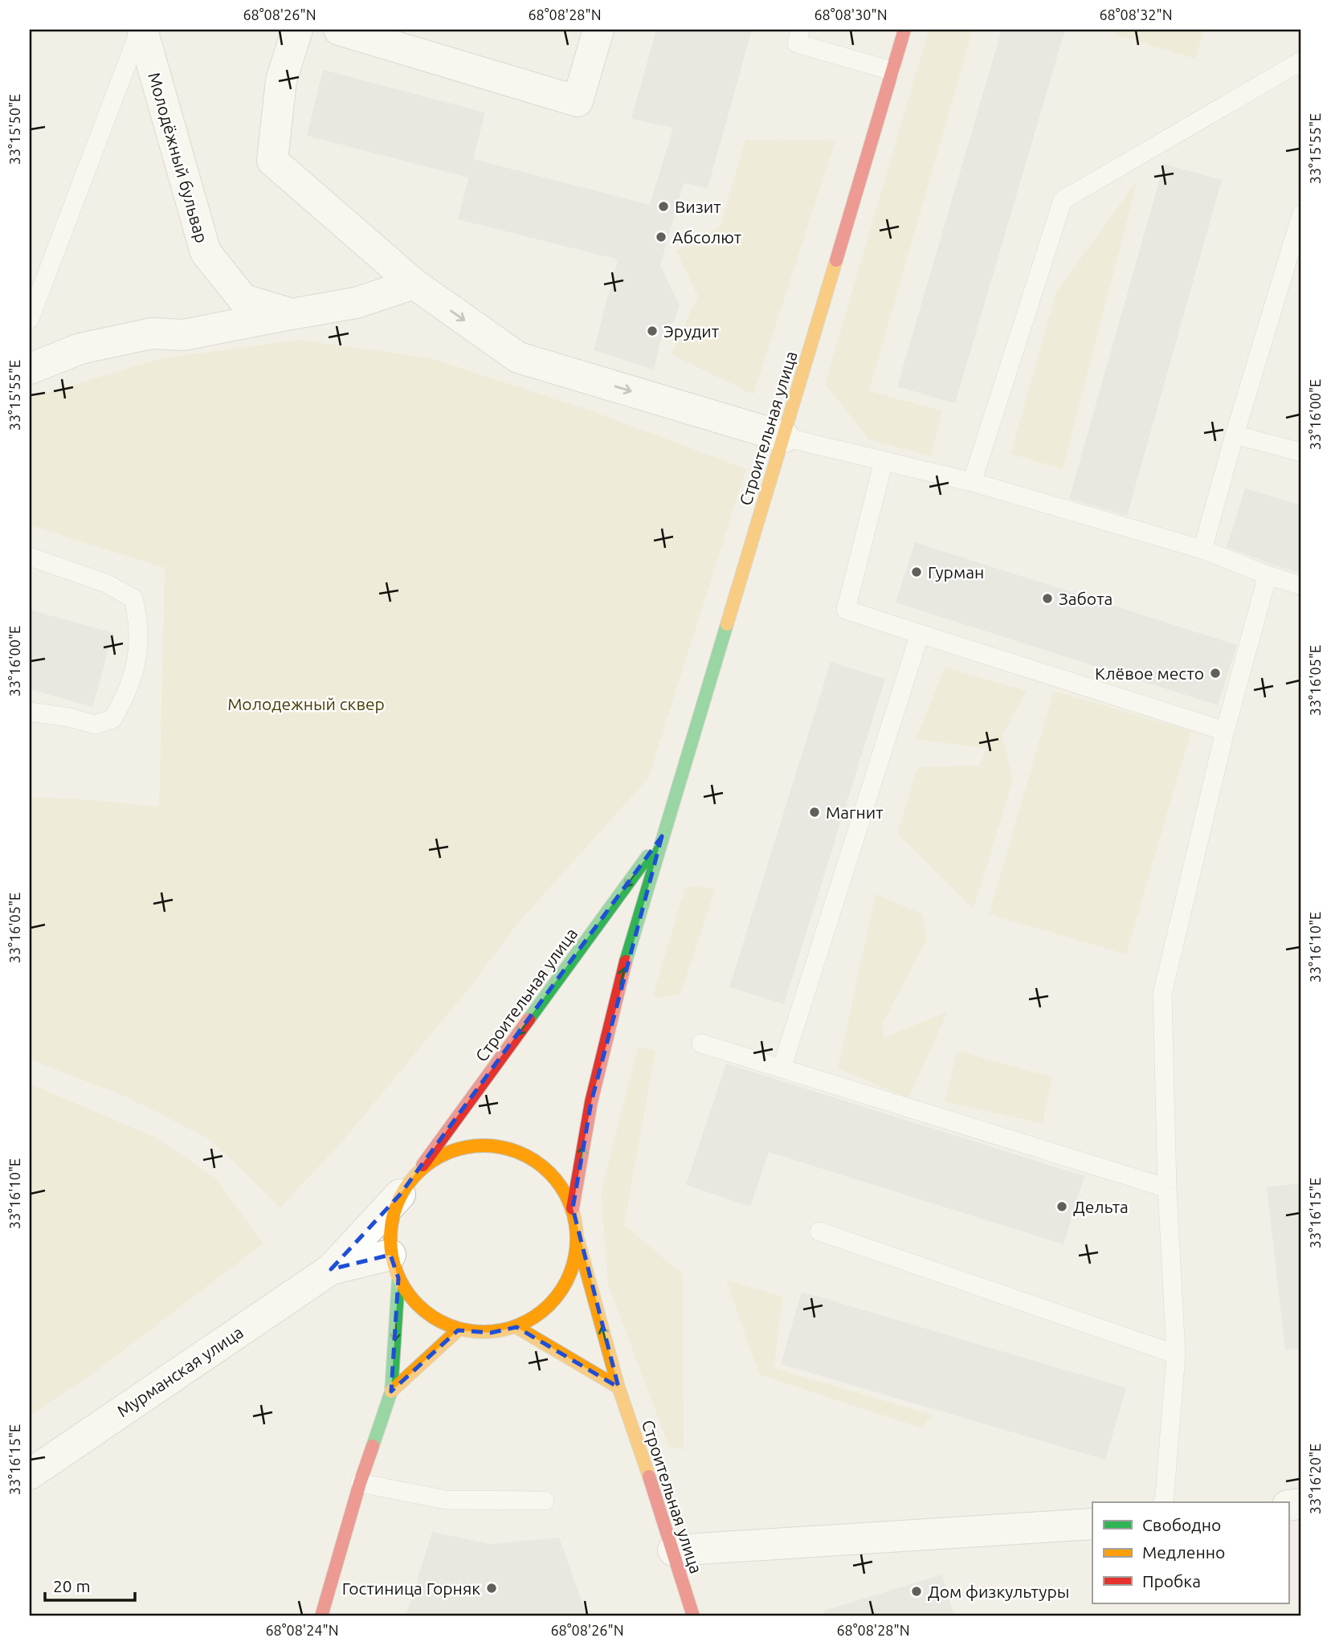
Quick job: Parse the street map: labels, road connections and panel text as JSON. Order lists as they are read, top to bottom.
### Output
{
  "streets": {
    "street": ["Молодёжный бульвар", "Строительная улица", "Мурманская улица"]
  },
  "parks": ["Молодежный сквер"],
  "places": [
    "Визит",
    "Абсолют",
    "Эрудит",
    "Гурман",
    "Забота",
    "Клёвое место",
    "Магнит",
    "Дельта",
    "Гостиница Горняк",
    "Дом физкультуры"
  ],
  "legend": ["Свободно", "Медленно", "Пробка"],
  "scale_bar": "20 m",
  "coordinates": [
    "68°08'26\"N",
    "68°08'28\"N",
    "68°08'30\"N",
    "68°08'32\"N",
    "33°15'50\"E",
    "33°15'55\"E",
    "33°16'00\"E",
    "33°16'05\"E",
    "33°16'10\"E",
    "33°16'15\"E",
    "33°16'20\"E",
    "68°08'24\"N"
  ]
}
